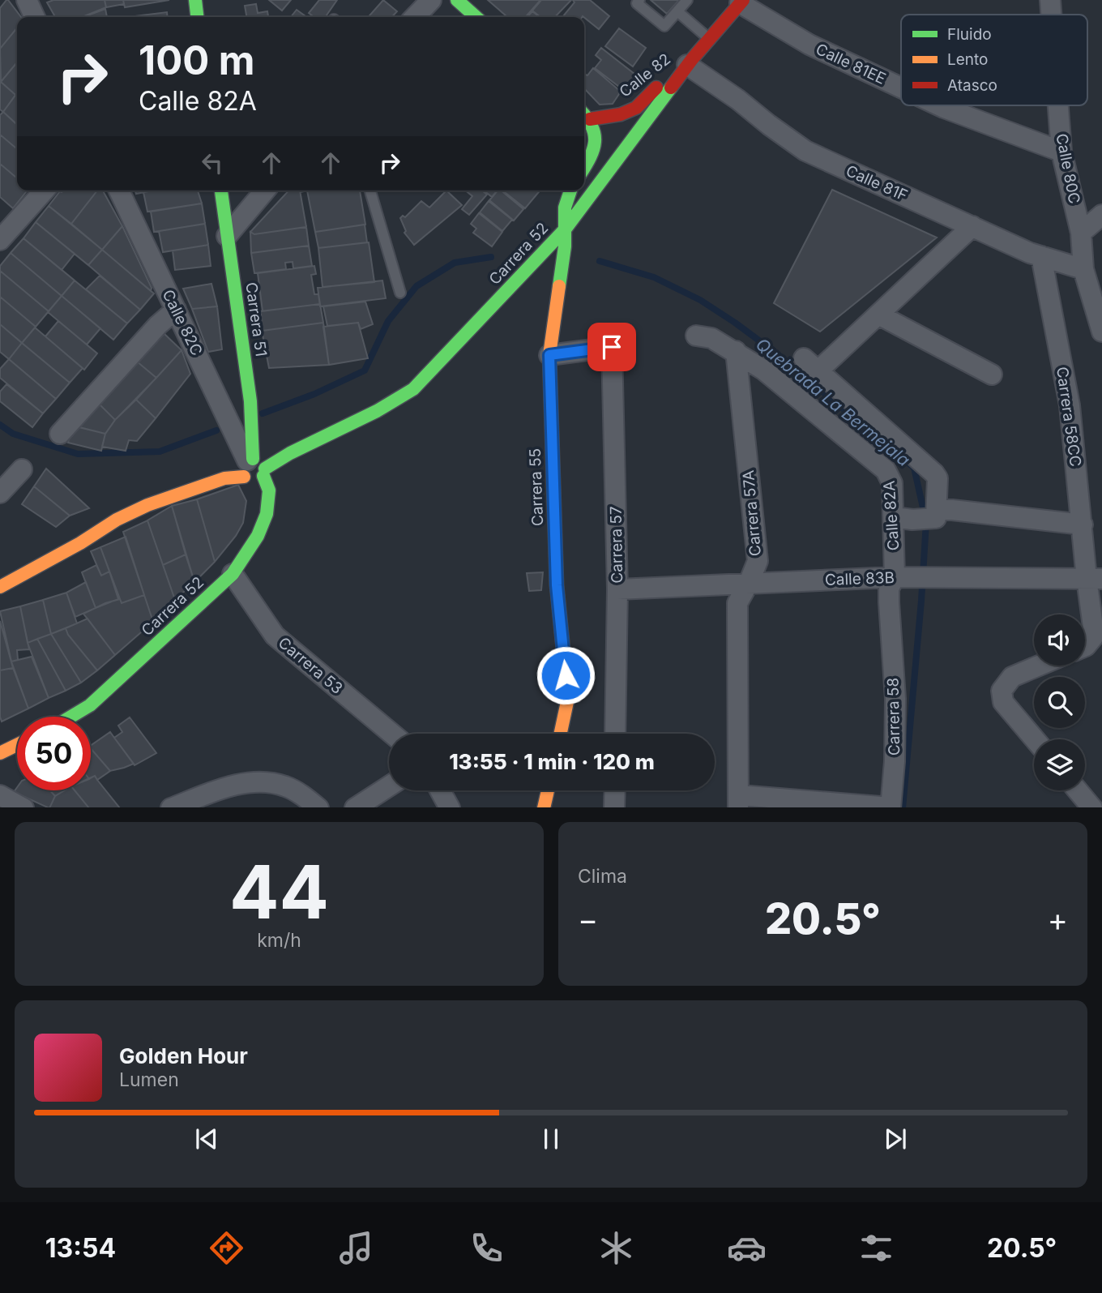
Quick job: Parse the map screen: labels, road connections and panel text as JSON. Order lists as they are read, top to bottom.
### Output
{
  "streets": {
    "street": [
      "Calle 81EE",
      "Calle 82",
      "Calle 80C",
      "Calle 81F",
      "Carrera 52",
      "Carrera 51",
      "Calle 82C",
      "Carrera 58CC",
      "Carrera 55",
      "Carrera 57A",
      "Calle 82A",
      "Carrera 57",
      "Calle 83B",
      "Carrera 53",
      "Carrera 58"
    ]
  },
  "crossings": [
    ["Calle 81EE", "Calle 80C"],
    ["Calle 81EE", "Carrera 52"],
    ["Calle 82", "Calle 81F"],
    ["Calle 82", "Carrera 52"],
    ["Calle 80C", "Calle 81F"],
    ["Calle 81F", "Carrera 52"],
    ["Calle 81F", "Carrera 58CC"],
    ["Carrera 52", "Carrera 51"],
    ["Carrera 52", "Calle 82C"],
    ["Carrera 52", "Carrera 55"],
    ["Carrera 52", "Carrera 53"],
    ["Carrera 51", "Calle 82C"],
    ["Carrera 58CC", "Calle 83B"],
    ["Carrera 55", "Carrera 57"],
    ["Carrera 57A", "Calle 82A"],
    ["Carrera 57A", "Calle 83B"],
    ["Calle 82A", "Calle 83B"],
    ["Calle 82A", "Carrera 58"],
    ["Carrera 57", "Calle 83B"]
  ],
  "water": ["Quebrada La Bermejala"],
  "legend": ["Fluido", "Lento", "Atasco"],
  "page": {
    "turn": ["100 m", "Calle 82A"],
    "limit": "50",
    "trip": "13:55 · 1 min · 120 m",
    "tile": [
      ["44", "km/h"],
      "Clima"
    ],
    "heat": ["−", "20.5°", "+"],
    "song": ["Golden Hour", "Lumen"],
    "tabs": ["13:54", "20.5°"]
  }
}
